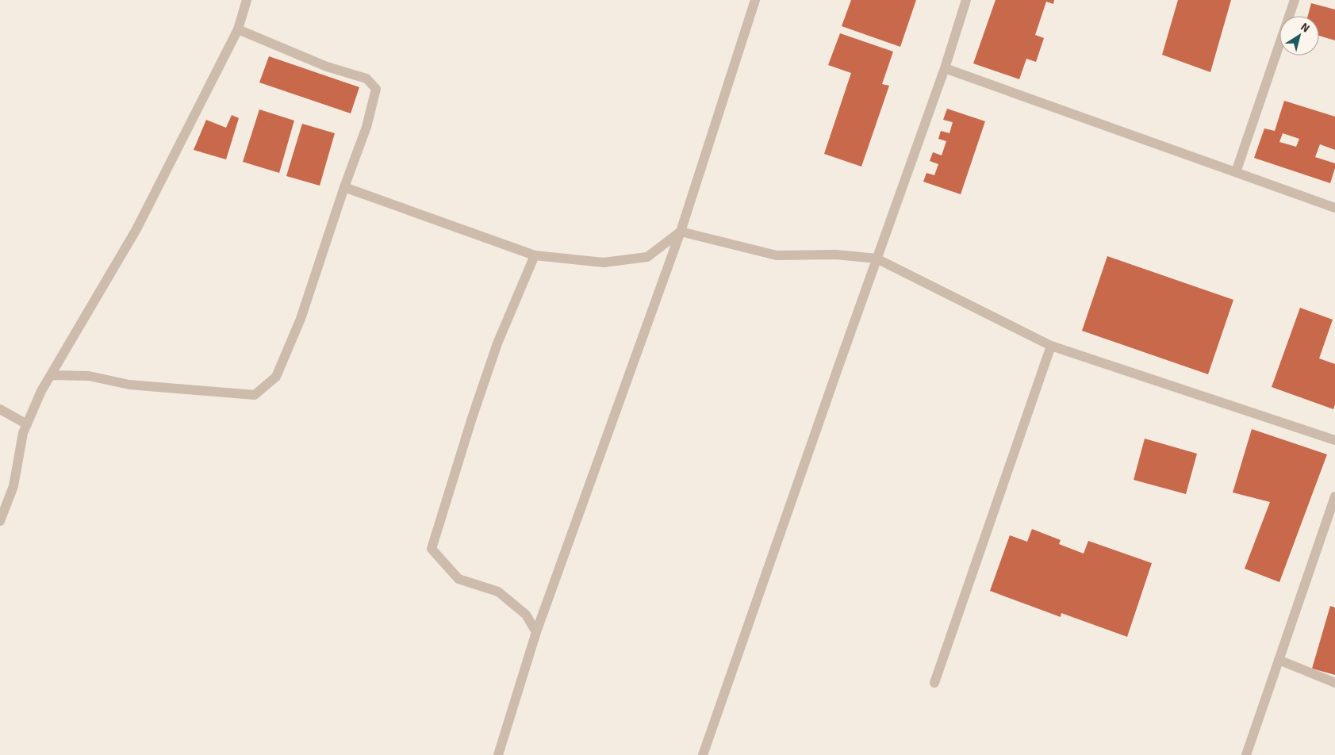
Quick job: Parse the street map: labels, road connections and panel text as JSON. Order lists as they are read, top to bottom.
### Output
{
  "north": "top right"
}
